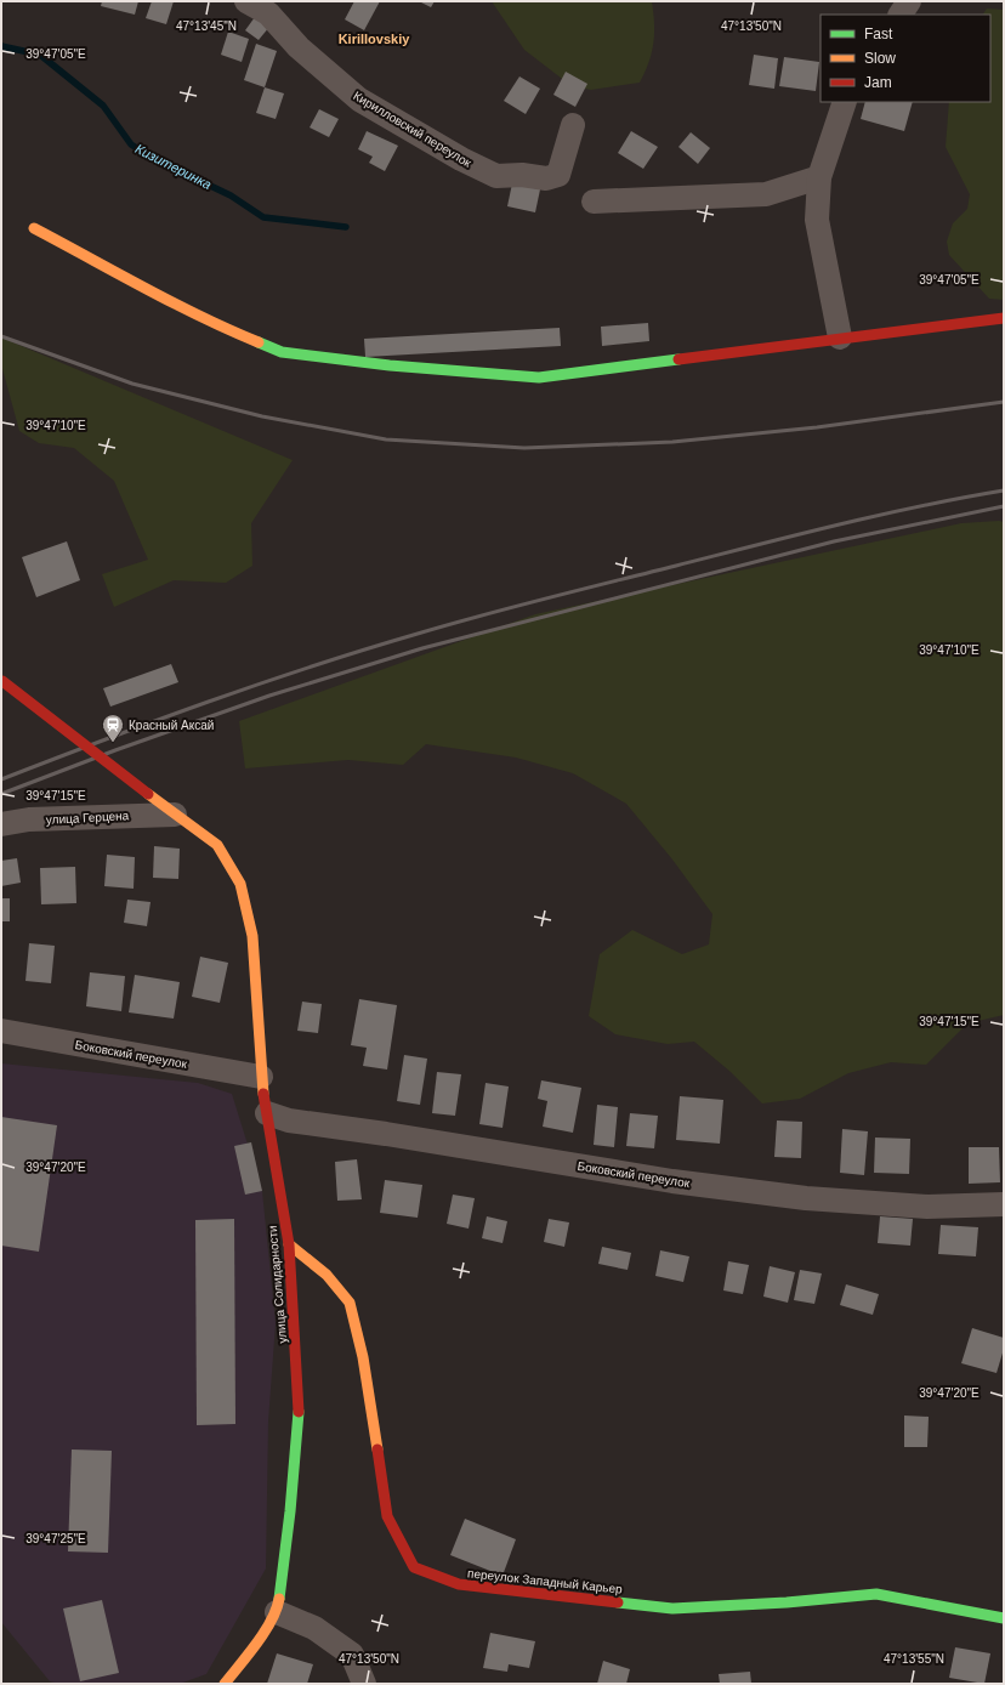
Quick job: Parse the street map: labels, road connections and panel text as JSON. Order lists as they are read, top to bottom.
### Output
{
  "streets": {
    "street": [
      "Кирилловский переулок",
      "улица Герцена",
      "Боковский переулок",
      "улица Солидарности",
      "переулок Западный Карьер"
    ]
  },
  "crossings": [
    ["улица Герцена", "улица Солидарности"],
    ["Боковский переулок", "улица Солидарности"],
    ["улица Солидарности", "переулок Западный Карьер"]
  ],
  "districts": ["Kirillovskiy"],
  "water": ["Кизитеринка"],
  "places": {
    "station": ["Красный Аксай"]
  },
  "legend": ["Fast", "Slow", "Jam"],
  "coordinates": [
    "47°13'45\"N",
    "47°13'50\"N",
    "39°47'05\"E",
    "39°47'10\"E",
    "39°47'15\"E",
    "39°47'20\"E",
    "39°47'25\"E",
    "47°13'55\"N"
  ]
}
